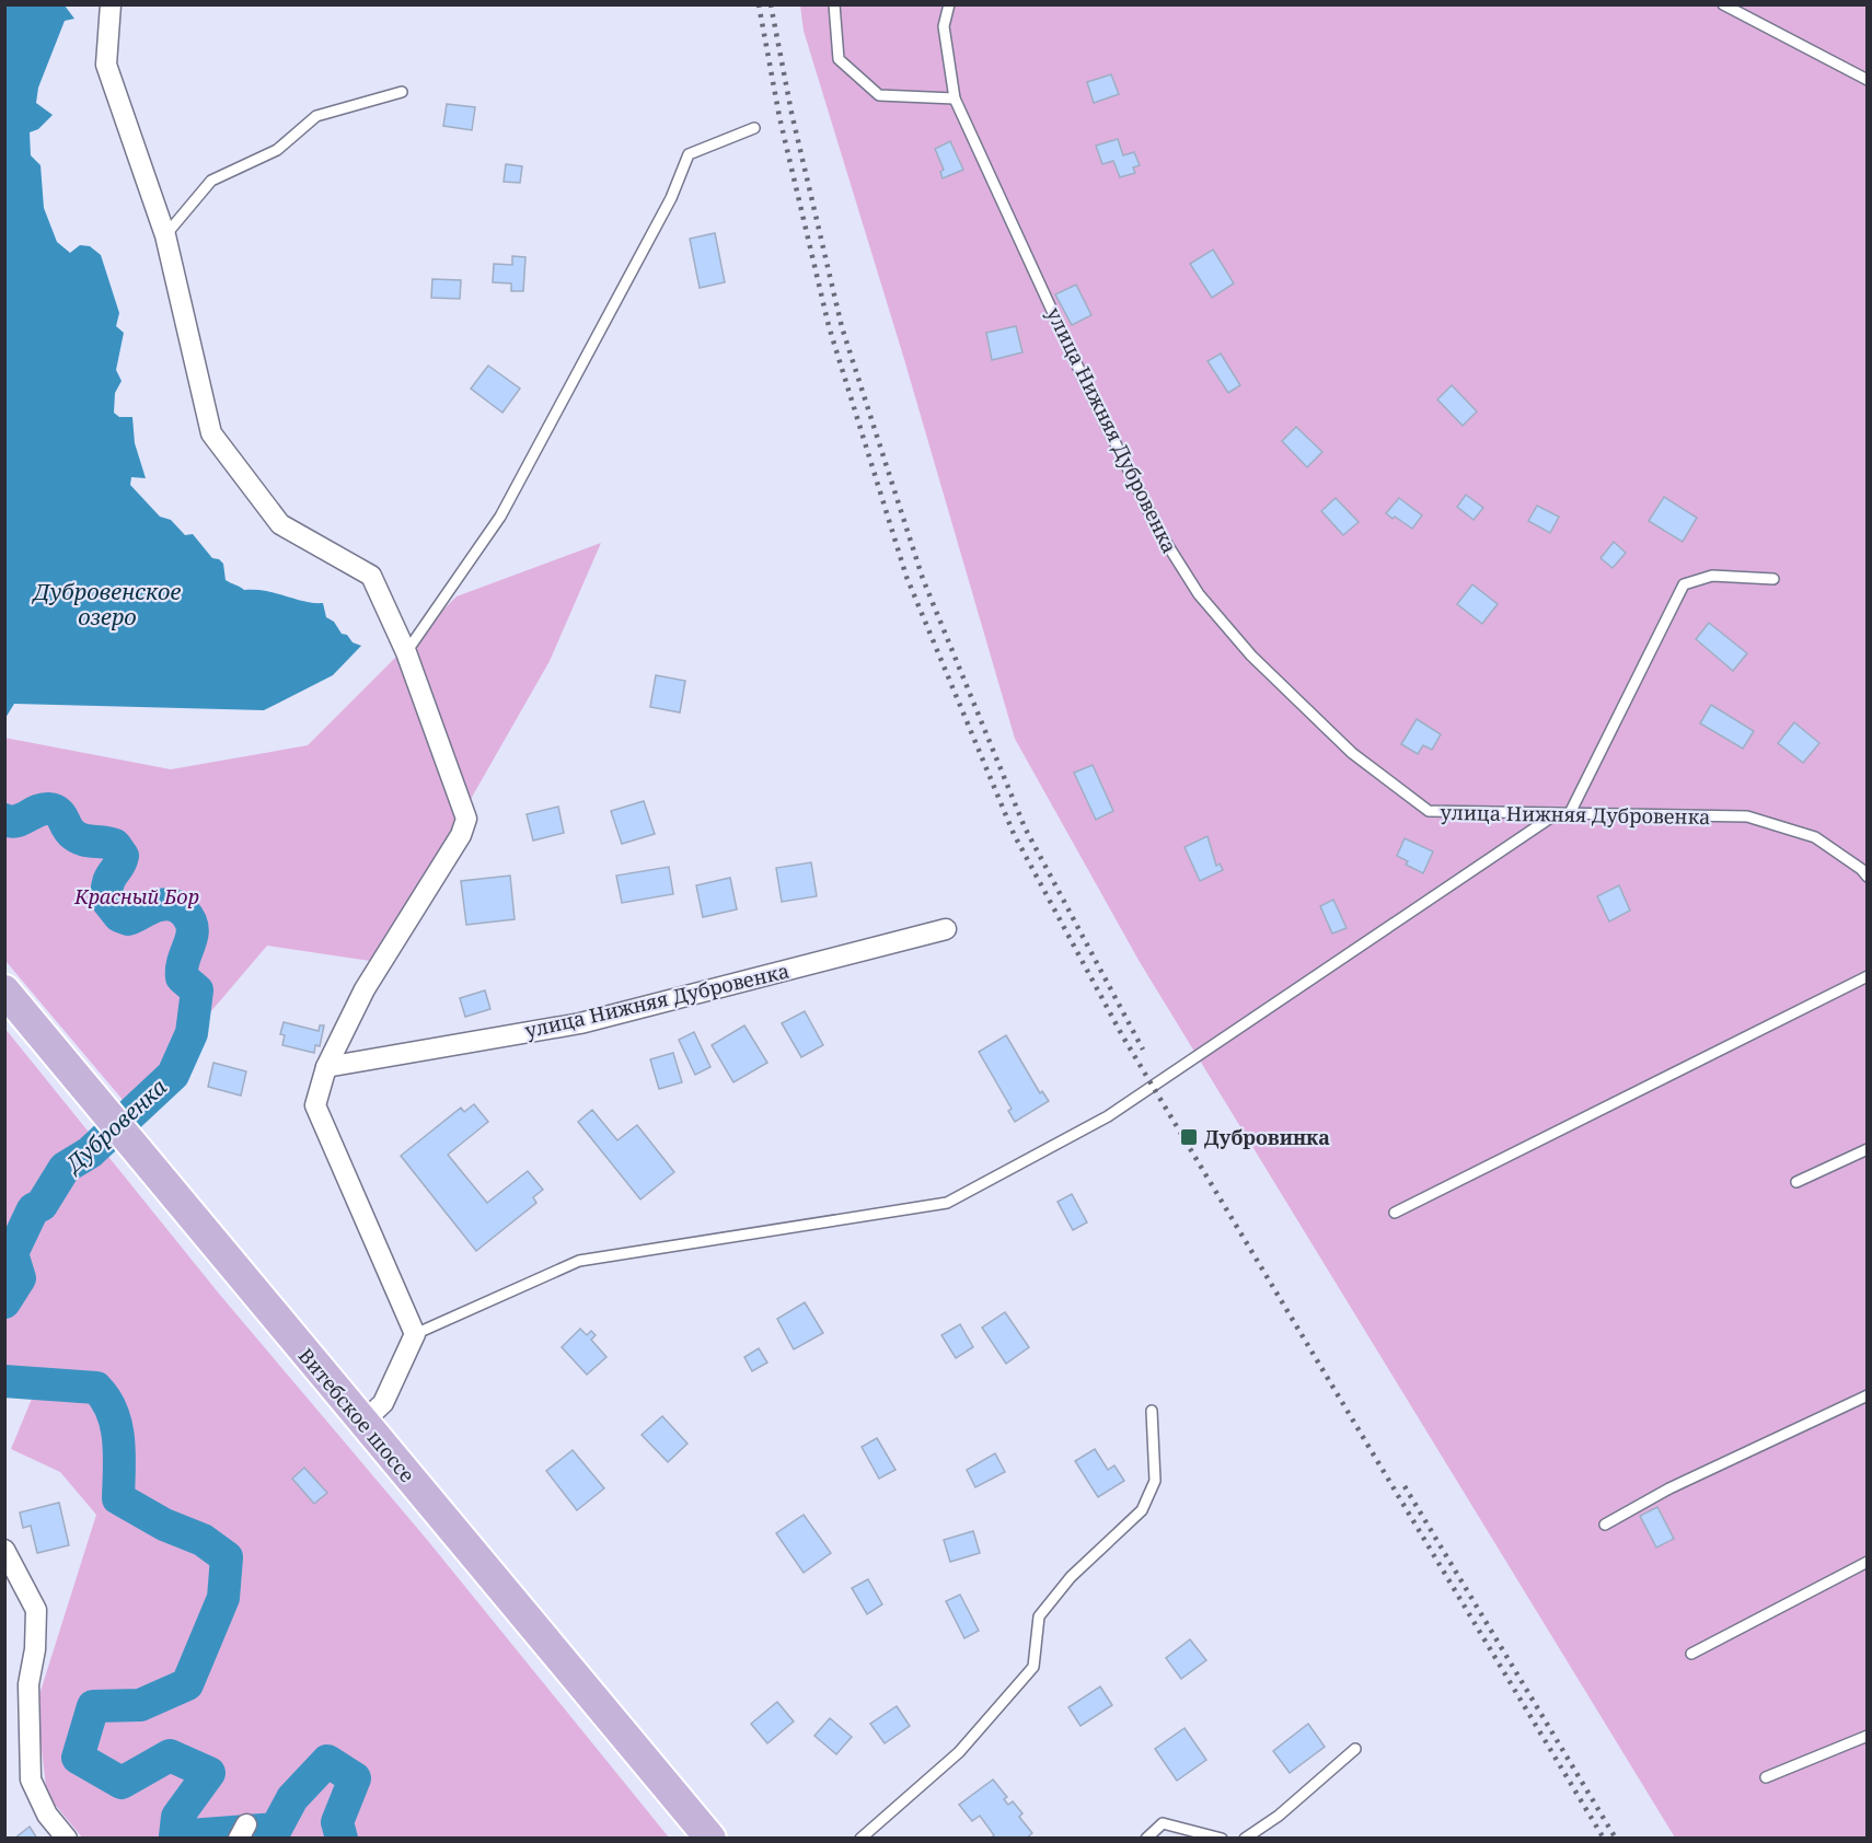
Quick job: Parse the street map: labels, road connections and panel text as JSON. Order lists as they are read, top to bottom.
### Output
{
  "streets": {
    "main road": ["Витебское шоссе"],
    "street": ["улица Нижняя Дубровенка"]
  },
  "water": ["Дубровенское озеро", "Дубровенка"],
  "parks": ["Красный Бор"],
  "places": {
    "transit": ["Дубровинка"]
  }
}
